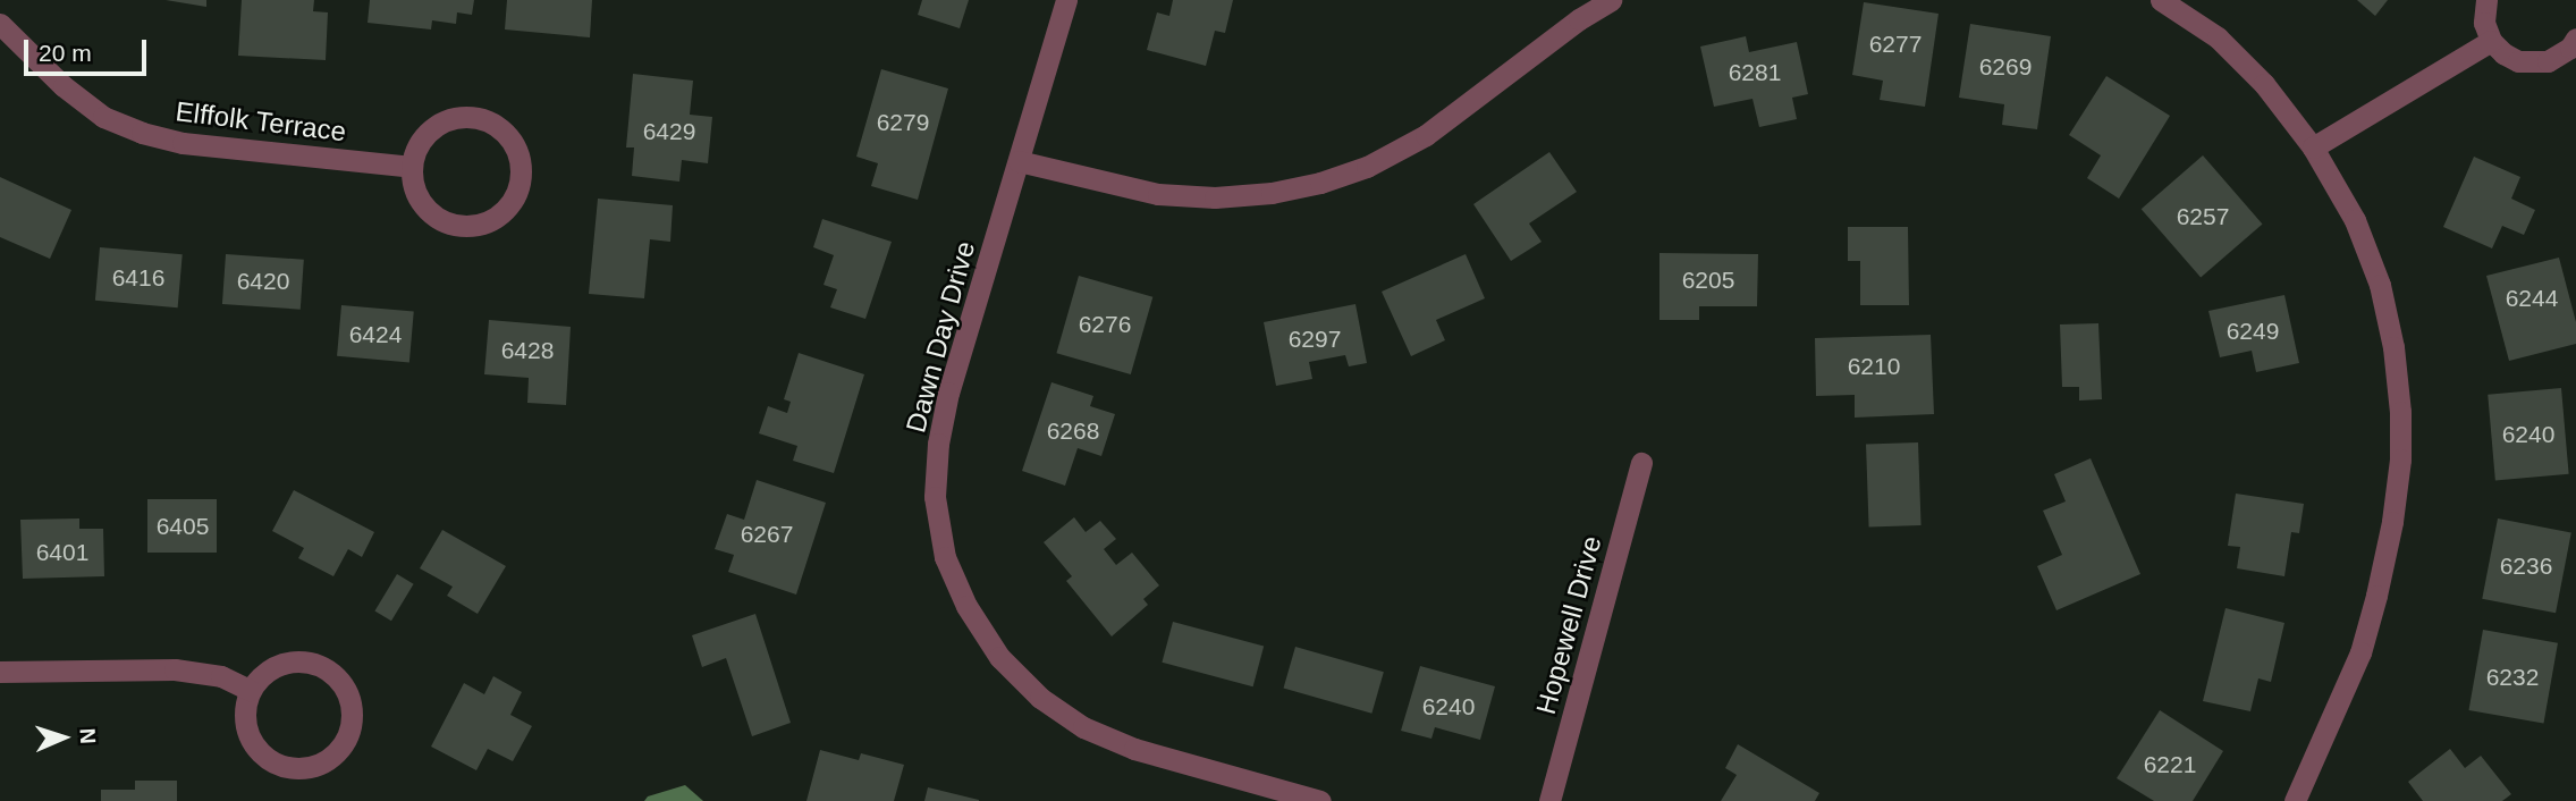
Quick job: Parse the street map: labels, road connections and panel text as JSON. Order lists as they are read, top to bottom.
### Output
{
  "streets": {
    "street": ["Elffolk Terrace", "Dawn Day Drive", "Hopewell Drive"]
  },
  "house_numbers": [
    "6277",
    "6269",
    "6281",
    "6279",
    "6429",
    "6257",
    "6416",
    "6205",
    "6420",
    "6244",
    "6276",
    "6249",
    "6424",
    "6297",
    "6428",
    "6210",
    "6268",
    "6240",
    "6405",
    "6267",
    "6401",
    "6236",
    "6232",
    "6240",
    "6221"
  ],
  "scale_bar": "20 m",
  "north": "right"
}
